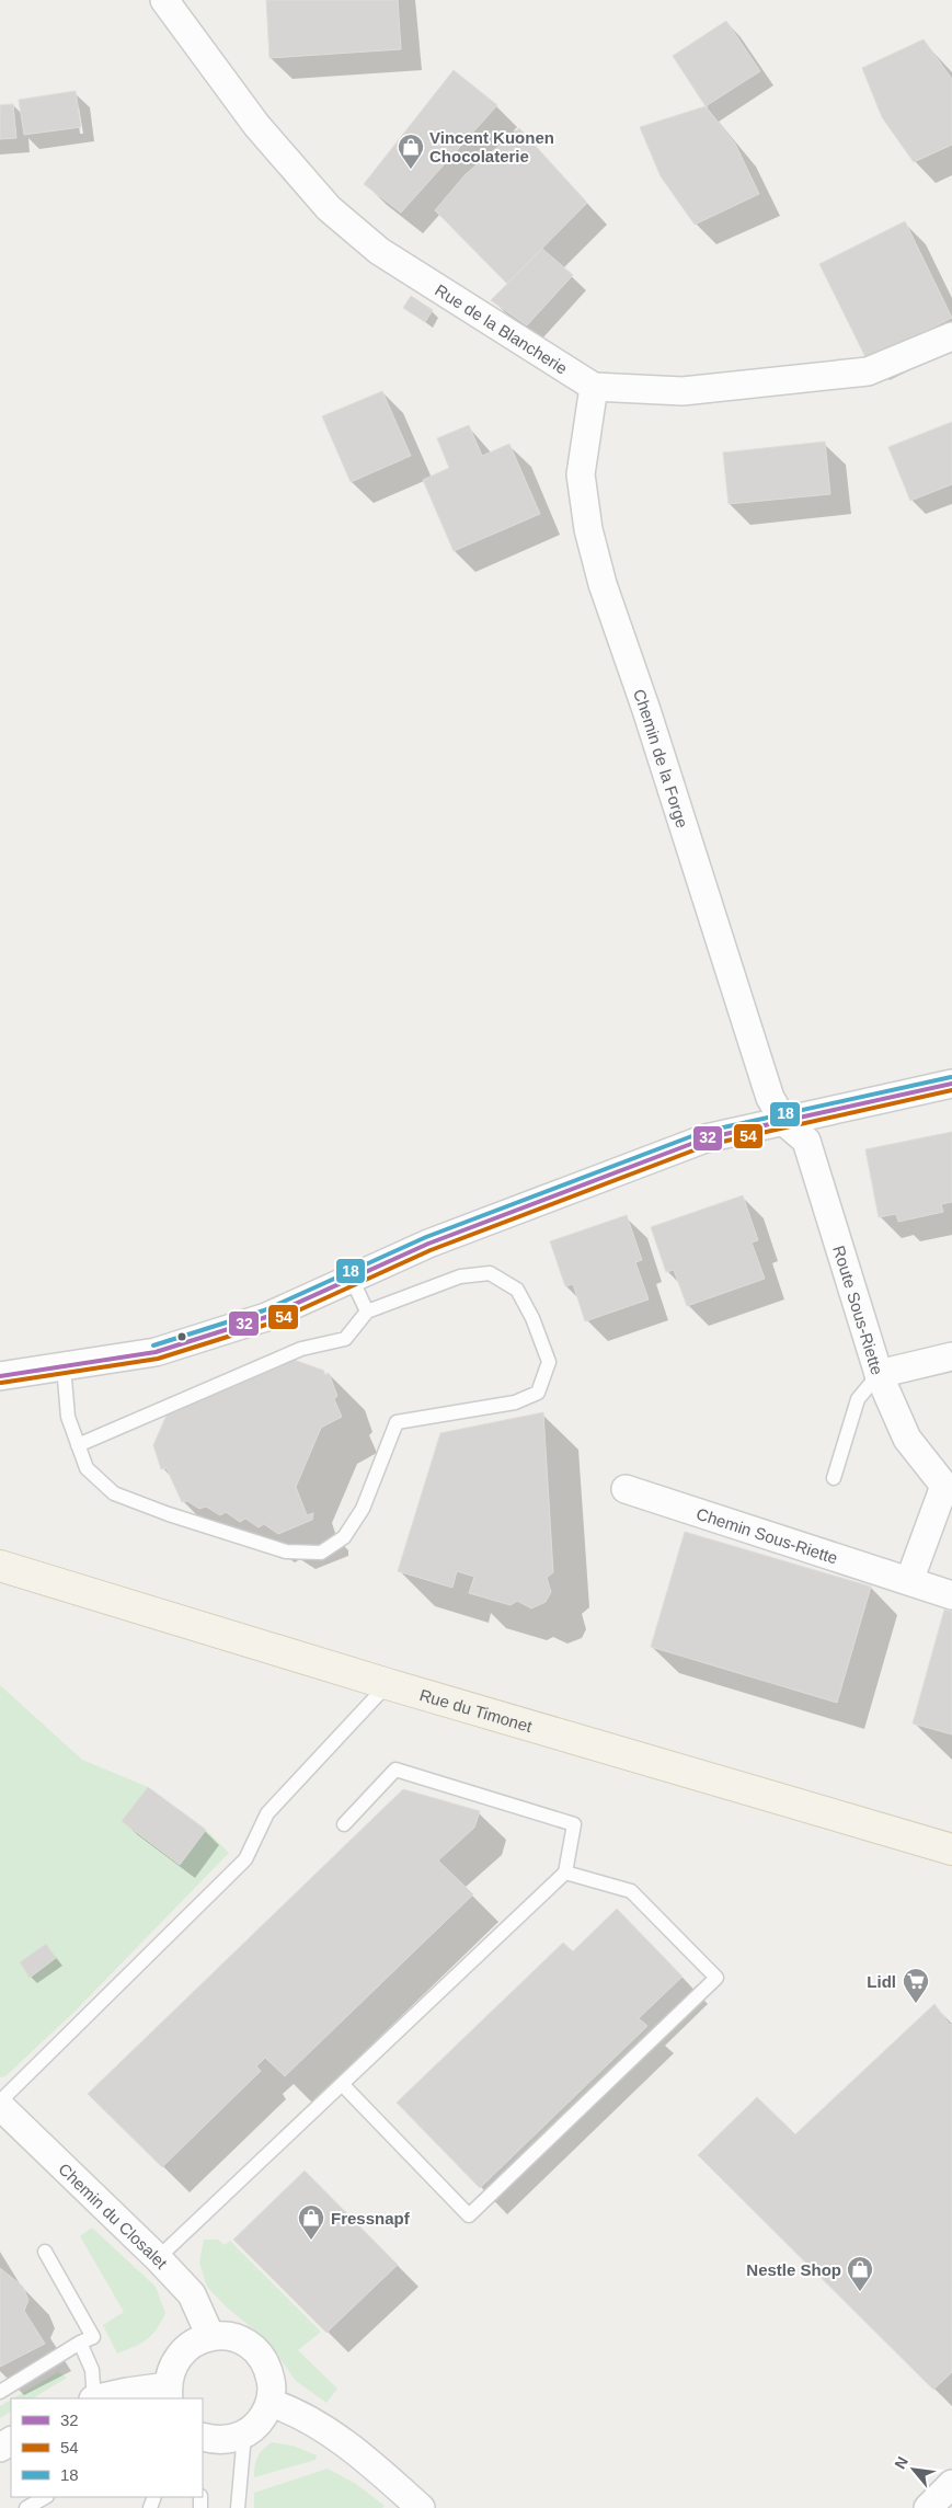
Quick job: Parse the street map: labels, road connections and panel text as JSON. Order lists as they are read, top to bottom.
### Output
{
  "streets": {
    "main road": ["Rue du Timonet"],
    "street": [
      "Rue de la Blancherie",
      "Chemin de la Forge",
      "Route Sous-Riette",
      "Chemin Sous-Riette",
      "Chemin du Closalet"
    ]
  },
  "crossings": [
    ["Rue de la Blancherie", "Chemin de la Forge"],
    ["Chemin de la Forge", "Route Sous-Riette"]
  ],
  "places": {
    "shop": ["Vincent Kuonen Chocolaterie", "Fressnapf", "Nestle Shop"],
    "supermarket": ["Lidl"]
  },
  "lines": ["transit line 18", "transit line 32", "transit line 54"],
  "legend": ["32", "54", "18"],
  "north": "top left"
}
